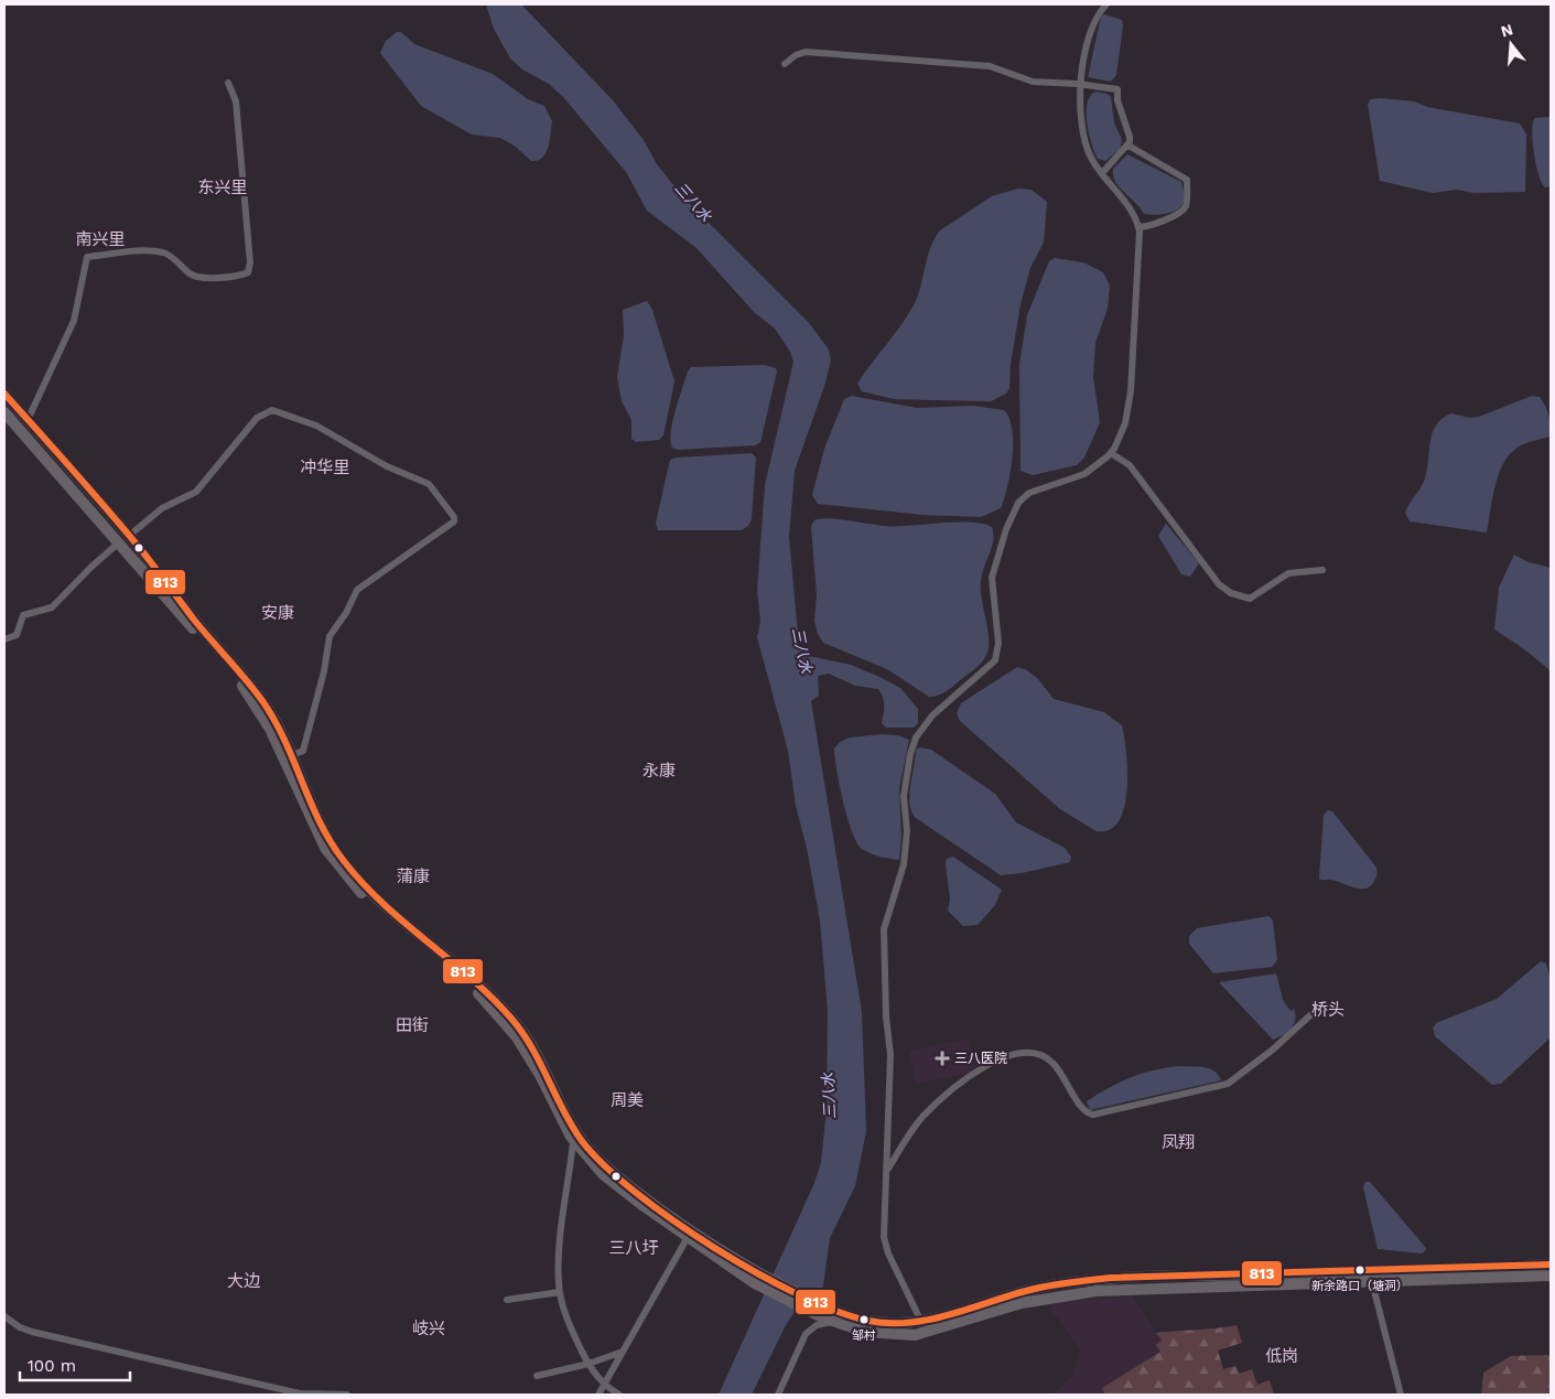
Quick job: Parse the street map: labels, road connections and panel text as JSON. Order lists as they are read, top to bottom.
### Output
{
  "districts": [
    "东兴里",
    "南兴里",
    "冲华里",
    "安康",
    "永康",
    "蒲康",
    "桥头",
    "田街",
    "周美",
    "凤翔",
    "三八圩",
    "大边",
    "岐兴",
    "低岗"
  ],
  "water": ["三八水"],
  "places": {
    "health": ["三八医院"],
    "other": ["新余路口（塘洞）", "邹村"]
  },
  "lines": ["transit line 813"],
  "scale_bar": "100 m",
  "north": "top"
}
